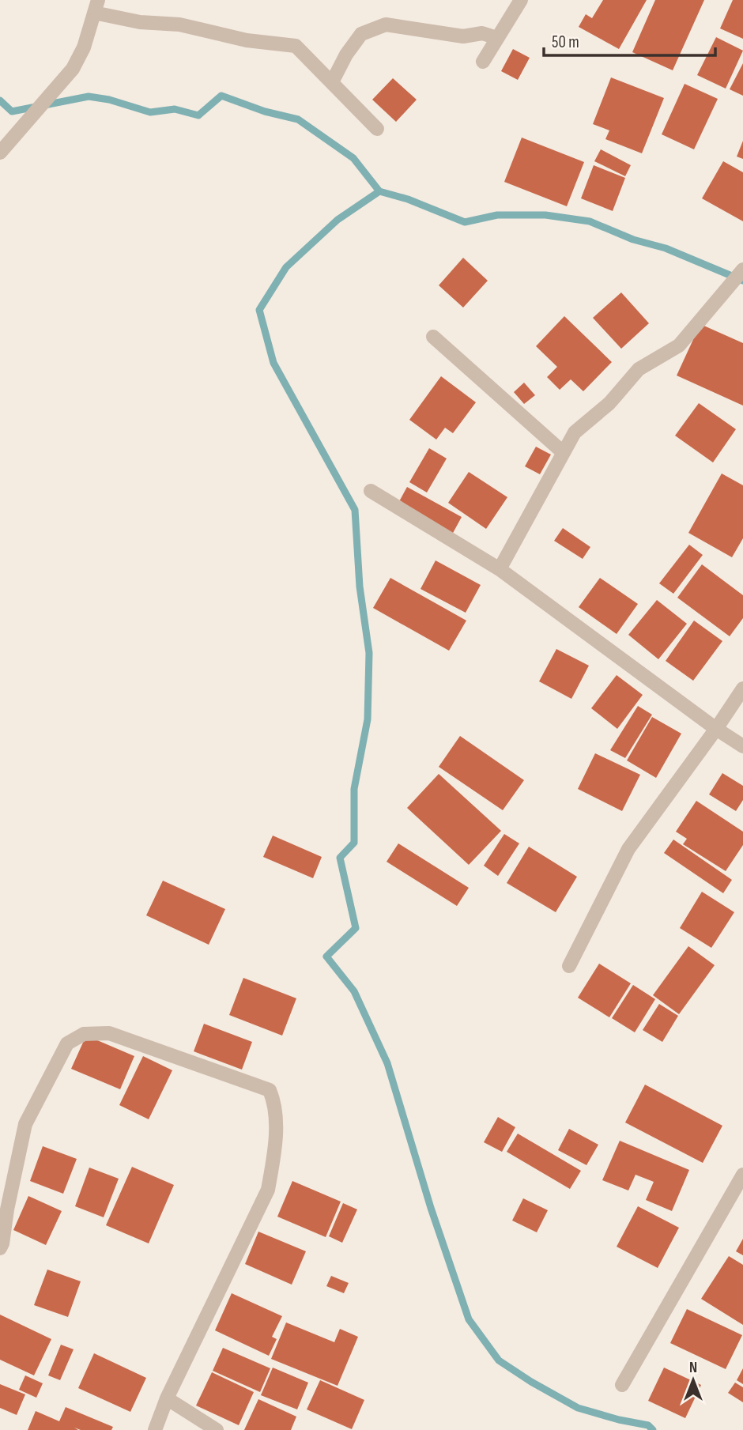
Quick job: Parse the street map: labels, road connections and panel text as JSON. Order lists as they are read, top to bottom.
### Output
{
  "scale_bar": "50 m",
  "north": "top"
}
